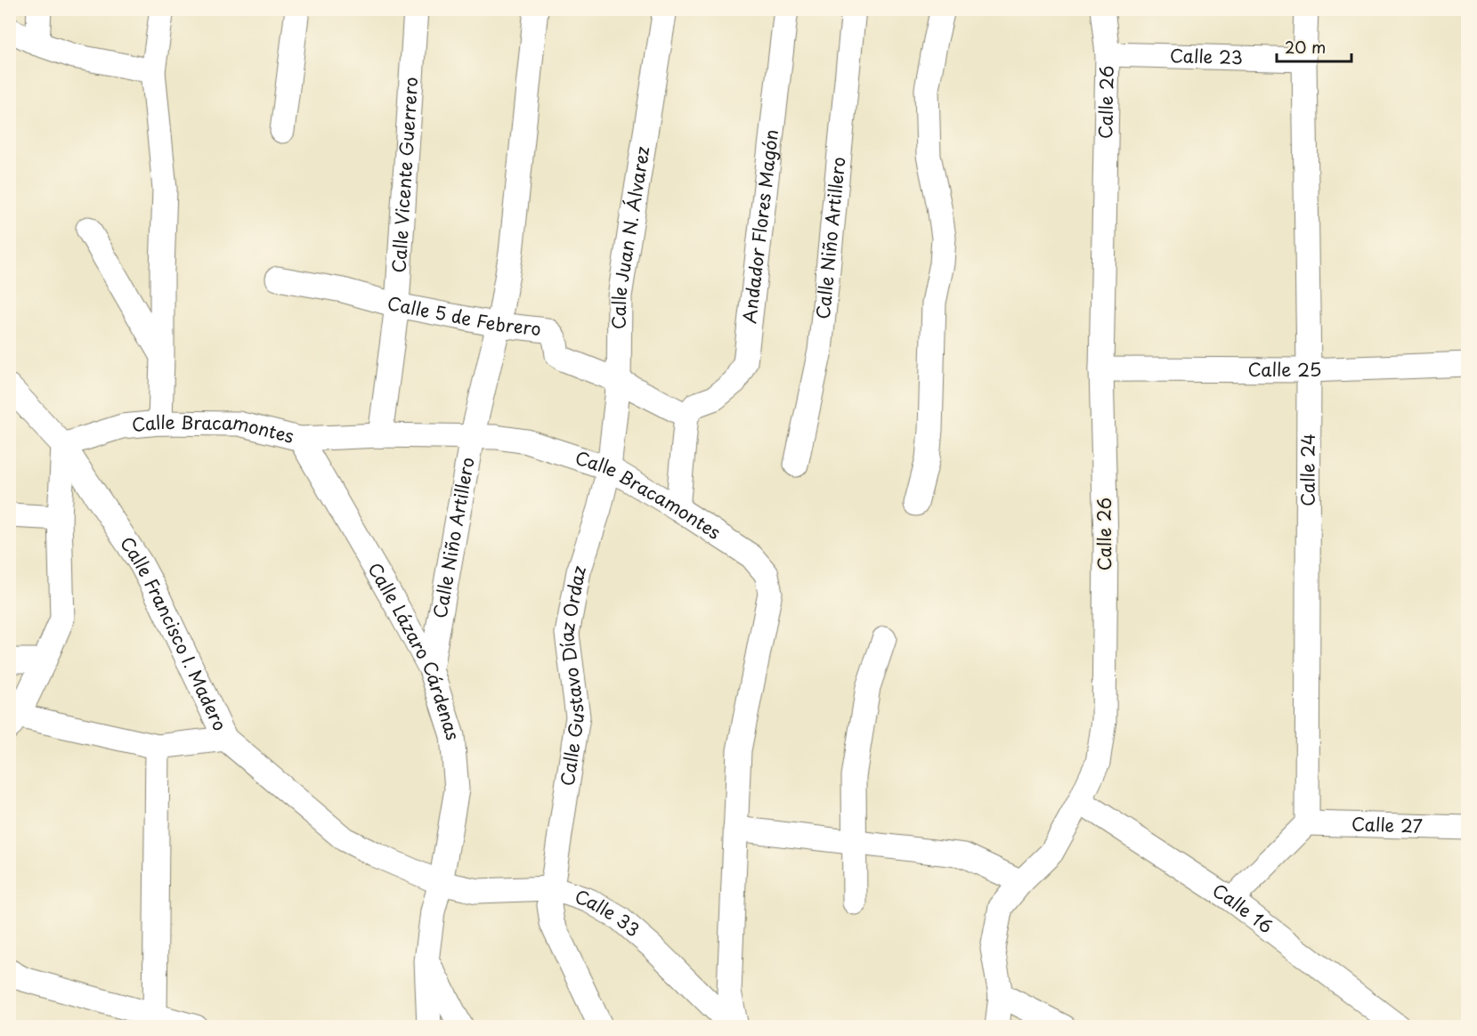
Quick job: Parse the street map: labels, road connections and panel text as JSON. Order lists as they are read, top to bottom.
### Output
{
  "streets": {
    "street": [
      "Calle 23",
      "Calle 26",
      "Calle Vicente Guerrero",
      "Andador Flores Magón",
      "Calle Niño Artillero",
      "Calle Juan N. Álvarez",
      "Calle 5 de Febrero",
      "Calle 25",
      "Calle Bracamontes",
      "Calle 24",
      "Calle Francisco I. Madero",
      "Calle Lázaro Cárdenas",
      "Calle Gustavo Díaz Ordaz",
      "Calle 27",
      "Calle 16",
      "Calle 33"
    ]
  },
  "crossings": [
    ["Calle 23", "Calle 26"],
    ["Calle 23", "Calle 24"],
    ["Calle 26", "Calle 25"],
    ["Calle 26", "Calle 16"],
    ["Calle Vicente Guerrero", "Calle 5 de Febrero"],
    ["Calle Vicente Guerrero", "Calle Bracamontes"],
    ["Andador Flores Magón", "Calle 5 de Febrero"],
    ["Calle Niño Artillero", "Calle 5 de Febrero"],
    ["Calle Niño Artillero", "Calle Bracamontes"],
    ["Calle Niño Artillero", "Calle Lázaro Cárdenas"],
    ["Calle Juan N. Álvarez", "Calle 5 de Febrero"],
    ["Calle Juan N. Álvarez", "Calle Bracamontes"],
    ["Calle Juan N. Álvarez", "Calle Gustavo Díaz Ordaz"],
    ["Calle 25", "Calle 24"],
    ["Calle Bracamontes", "Calle Francisco I. Madero"],
    ["Calle Bracamontes", "Calle Lázaro Cárdenas"],
    ["Calle Bracamontes", "Calle Gustavo Díaz Ordaz"],
    ["Calle Bracamontes", "Calle 33"],
    ["Calle 24", "Calle 27"],
    ["Calle Francisco I. Madero", "Calle Lázaro Cárdenas"],
    ["Calle Francisco I. Madero", "Calle 33"],
    ["Calle Lázaro Cárdenas", "Calle 33"],
    ["Calle Gustavo Díaz Ordaz", "Calle 33"]
  ],
  "scale_bar": "20 m"
}
